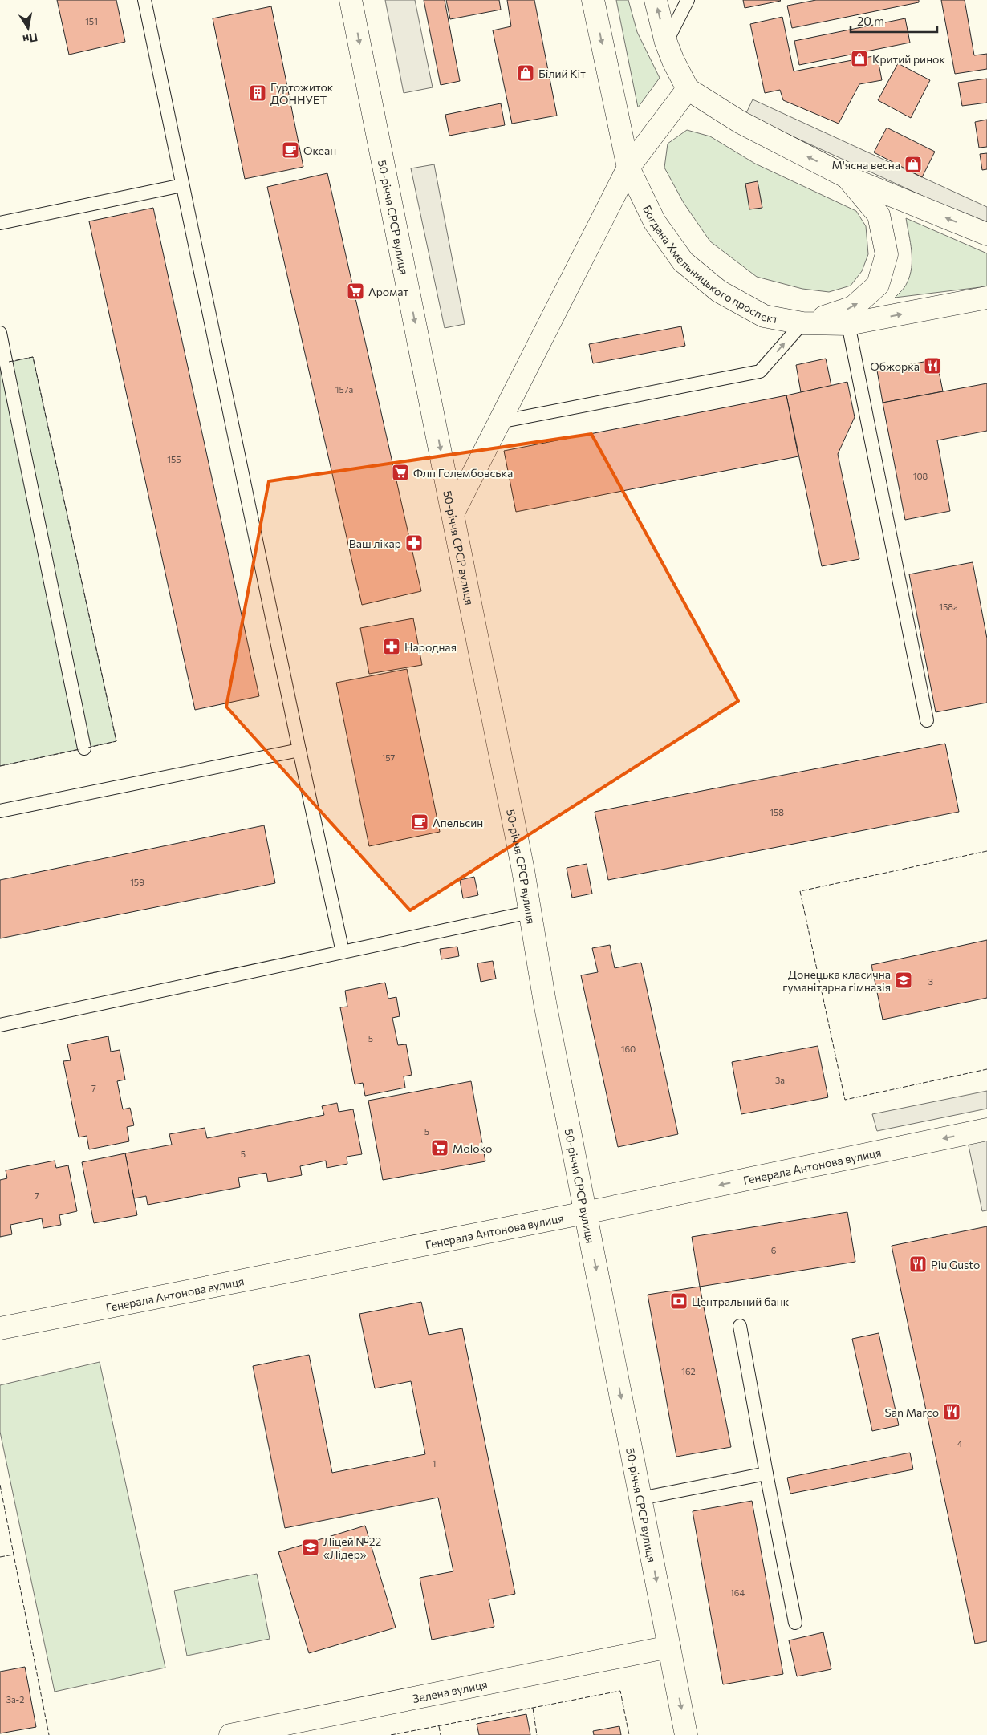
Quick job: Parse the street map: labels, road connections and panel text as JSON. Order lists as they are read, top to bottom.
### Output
{
  "streets": {
    "street": [
      "50-річчя СРСР вулиця",
      "Богдана Хмельницького проспект",
      "Генерала Антонова вулиця",
      "Зелена вулиця"
    ]
  },
  "crossings": [
    ["50-річчя СРСР вулиця", "Генерала Антонова вулиця"],
    ["50-річчя СРСР вулиця", "Зелена вулиця"]
  ],
  "one_way": ["50-річчя СРСР вулиця", "Генерала Антонова вулиця"],
  "places": {
    "shop": ["Критий ринок", "Білий Кіт", "М'ясна весна"],
    "building": ["Гуртожиток ДОННУЕТ"],
    "cafe": ["Океан", "Апельсин"],
    "supermarket": ["Аромат", "Флп Голембовська", "Moloko"],
    "restaurant": ["Обжорка", "Piu Gusto", "San Marco"],
    "pharmacy": ["Ваш лікар", "Народная"],
    "school or university": ["Донецька класична гуманітарна гімназія", "Ліцей №22 «Лідер»"],
    "bank": ["Центральний банк"]
  },
  "house_numbers": [
    "151",
    "157а",
    "155",
    "108",
    "158а",
    "157",
    "158",
    "159",
    "3",
    "5",
    "160",
    "3а",
    "7",
    "5",
    "5",
    "7",
    "6",
    "162",
    "4",
    "1",
    "164",
    "3а-2"
  ],
  "scale_bar": "20 m",
  "north": "bottom"
}
